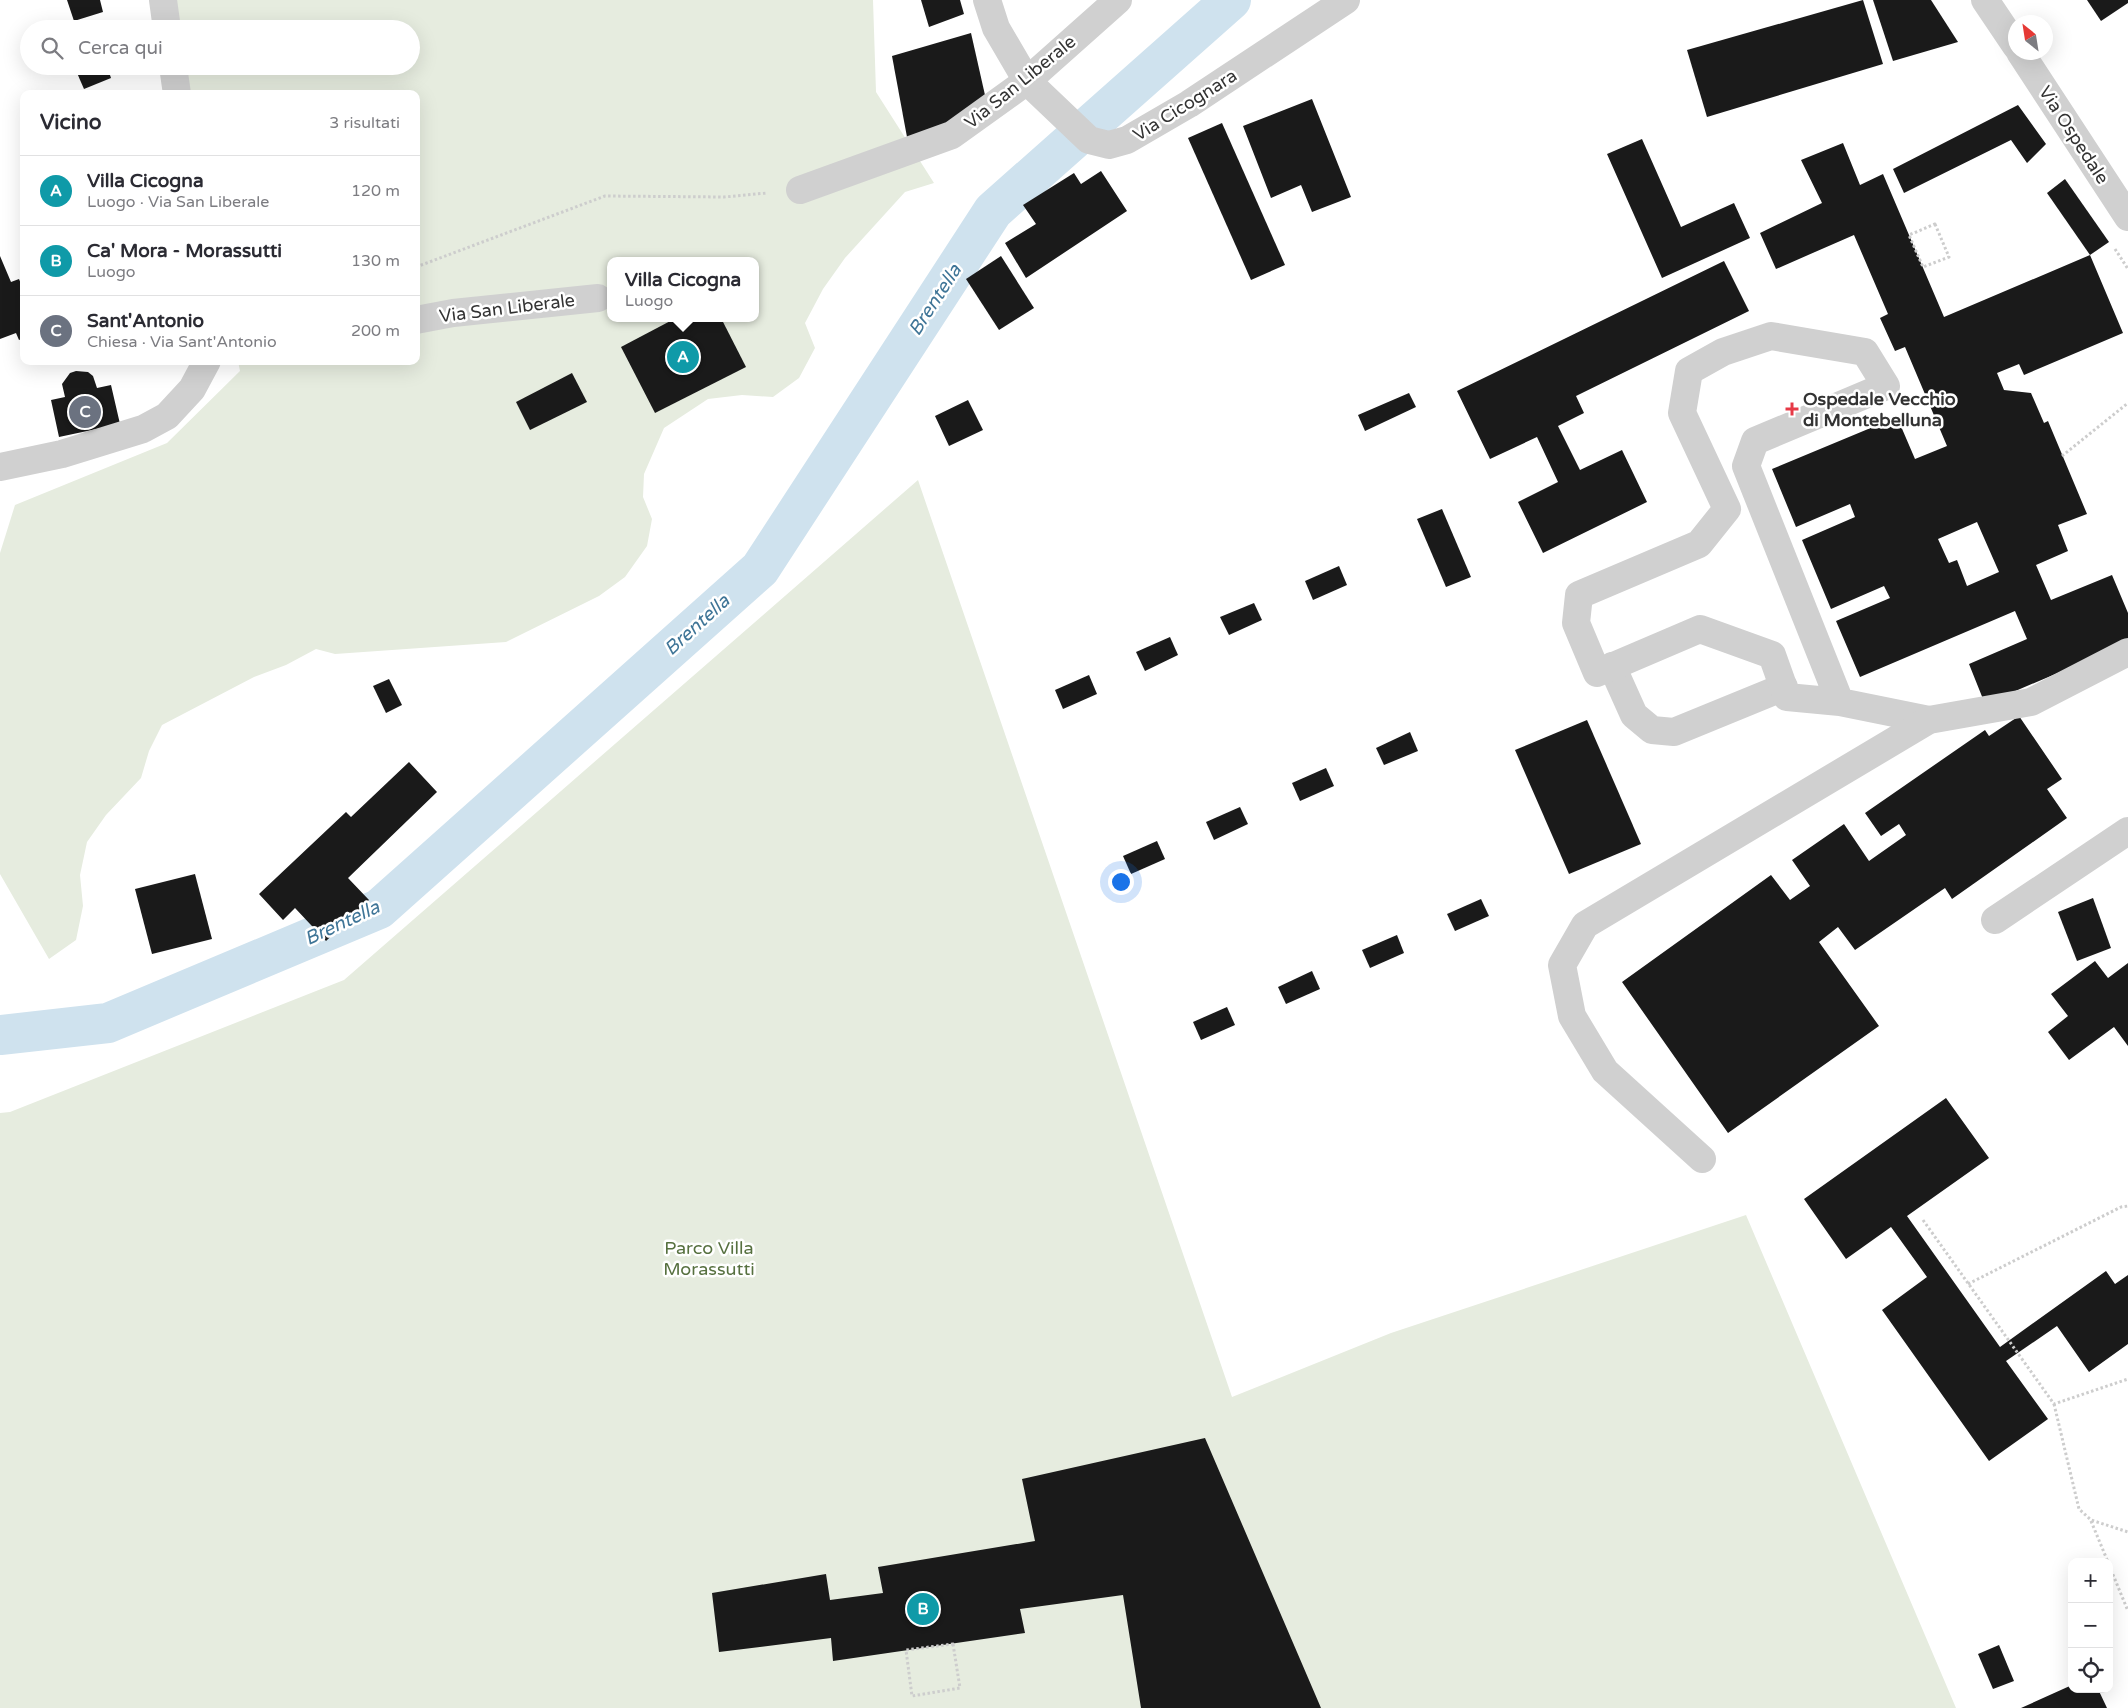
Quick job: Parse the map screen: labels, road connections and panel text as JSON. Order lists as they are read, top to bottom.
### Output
{
  "streets": {
    "street": ["Via San Liberale", "Via Cicognara", "Via Ospedale"]
  },
  "crossings": [
    ["Via San Liberale", "Via Cicognara"]
  ],
  "water": ["Brentella"],
  "parks": ["Parco Villa Morassutti"],
  "places": {
    "health": ["Ospedale Vecchio di Montebelluna"]
  },
  "north": "top left",
  "page": {
    "search": "Cerca qui",
    "heading": ["Vicino", "3 risultati"],
    "list": [
      {
        "mark": "A",
        "name": "Villa Cicogna",
        "note": "Luogo · Via San Liberale",
        "value": "120 m"
      },
      {
        "mark": "B",
        "name": "Ca' Mora - Morassutti",
        "note": "Luogo",
        "value": "130 m"
      },
      {
        "mark": "C",
        "name": "Sant'Antonio",
        "note": "Chiesa · Via Sant'Antonio",
        "value": "200 m"
      }
    ],
    "popup": ["Villa Cicogna", "Luogo"],
    "pins": ["A", "C", "B"],
    "map_buttons": ["+", "−"]
  }
}
